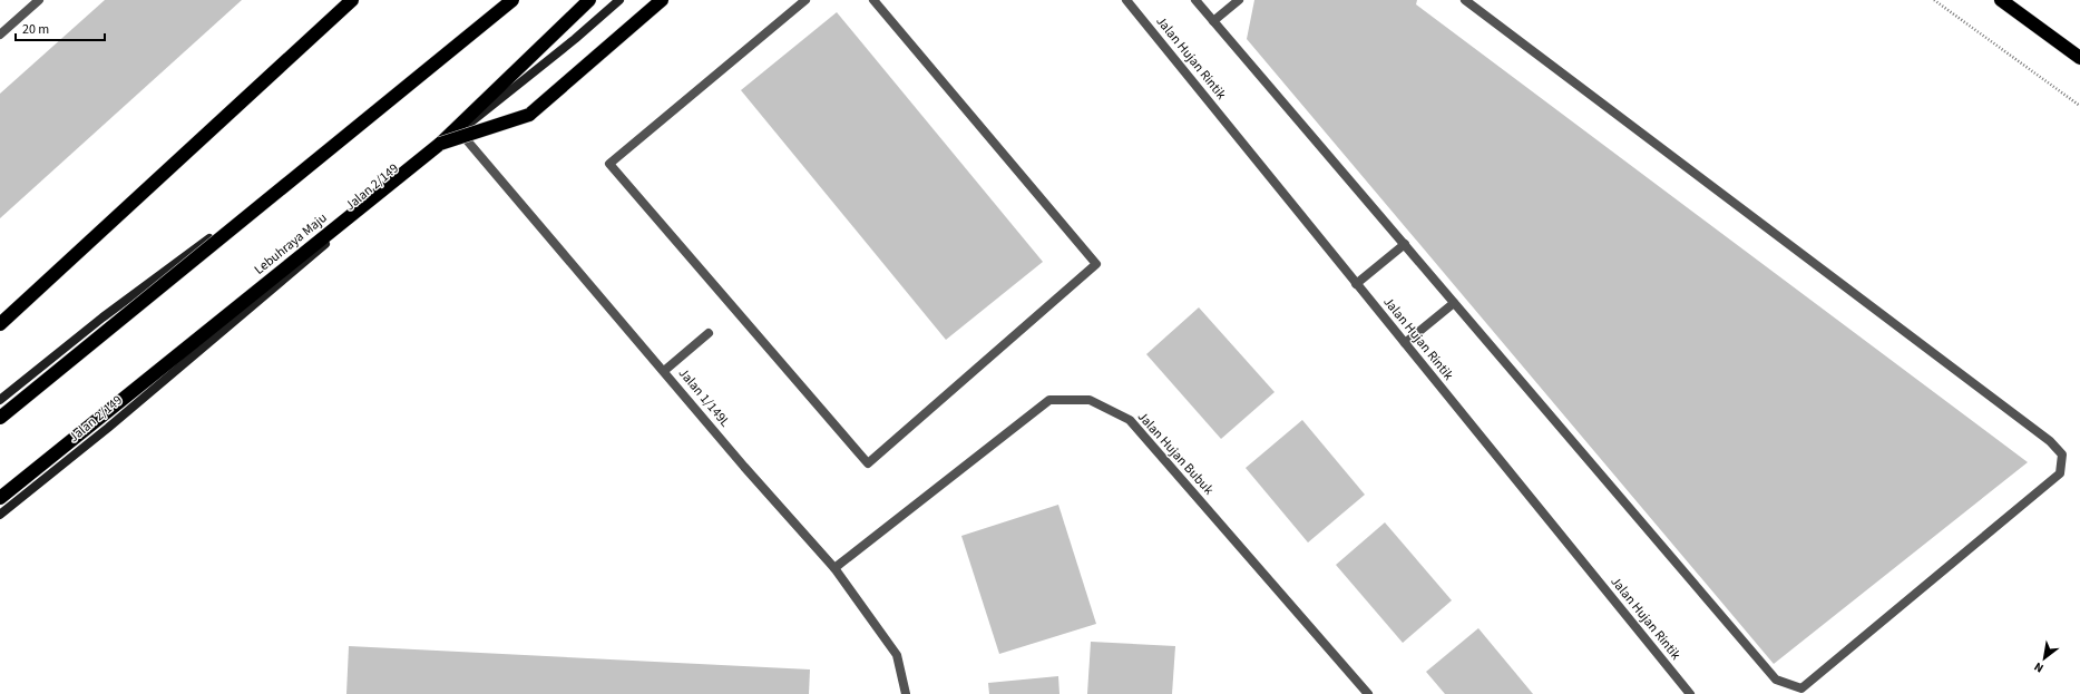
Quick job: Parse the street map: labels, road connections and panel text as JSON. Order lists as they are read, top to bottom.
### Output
{
  "streets": {
    "highway": ["Lebuhraya Maju"],
    "main road": ["Jalan 2/149"],
    "street": ["Jalan Hujan Rintik", "Jalan 1/149L", "Jalan Hujan Bubuk"]
  },
  "crossings": [
    ["Jalan 2/149", "Jalan 1/149L"],
    ["Jalan 1/149L", "Jalan Hujan Bubuk"]
  ],
  "scale_bar": "20 m",
  "north": "bottom left"
}
